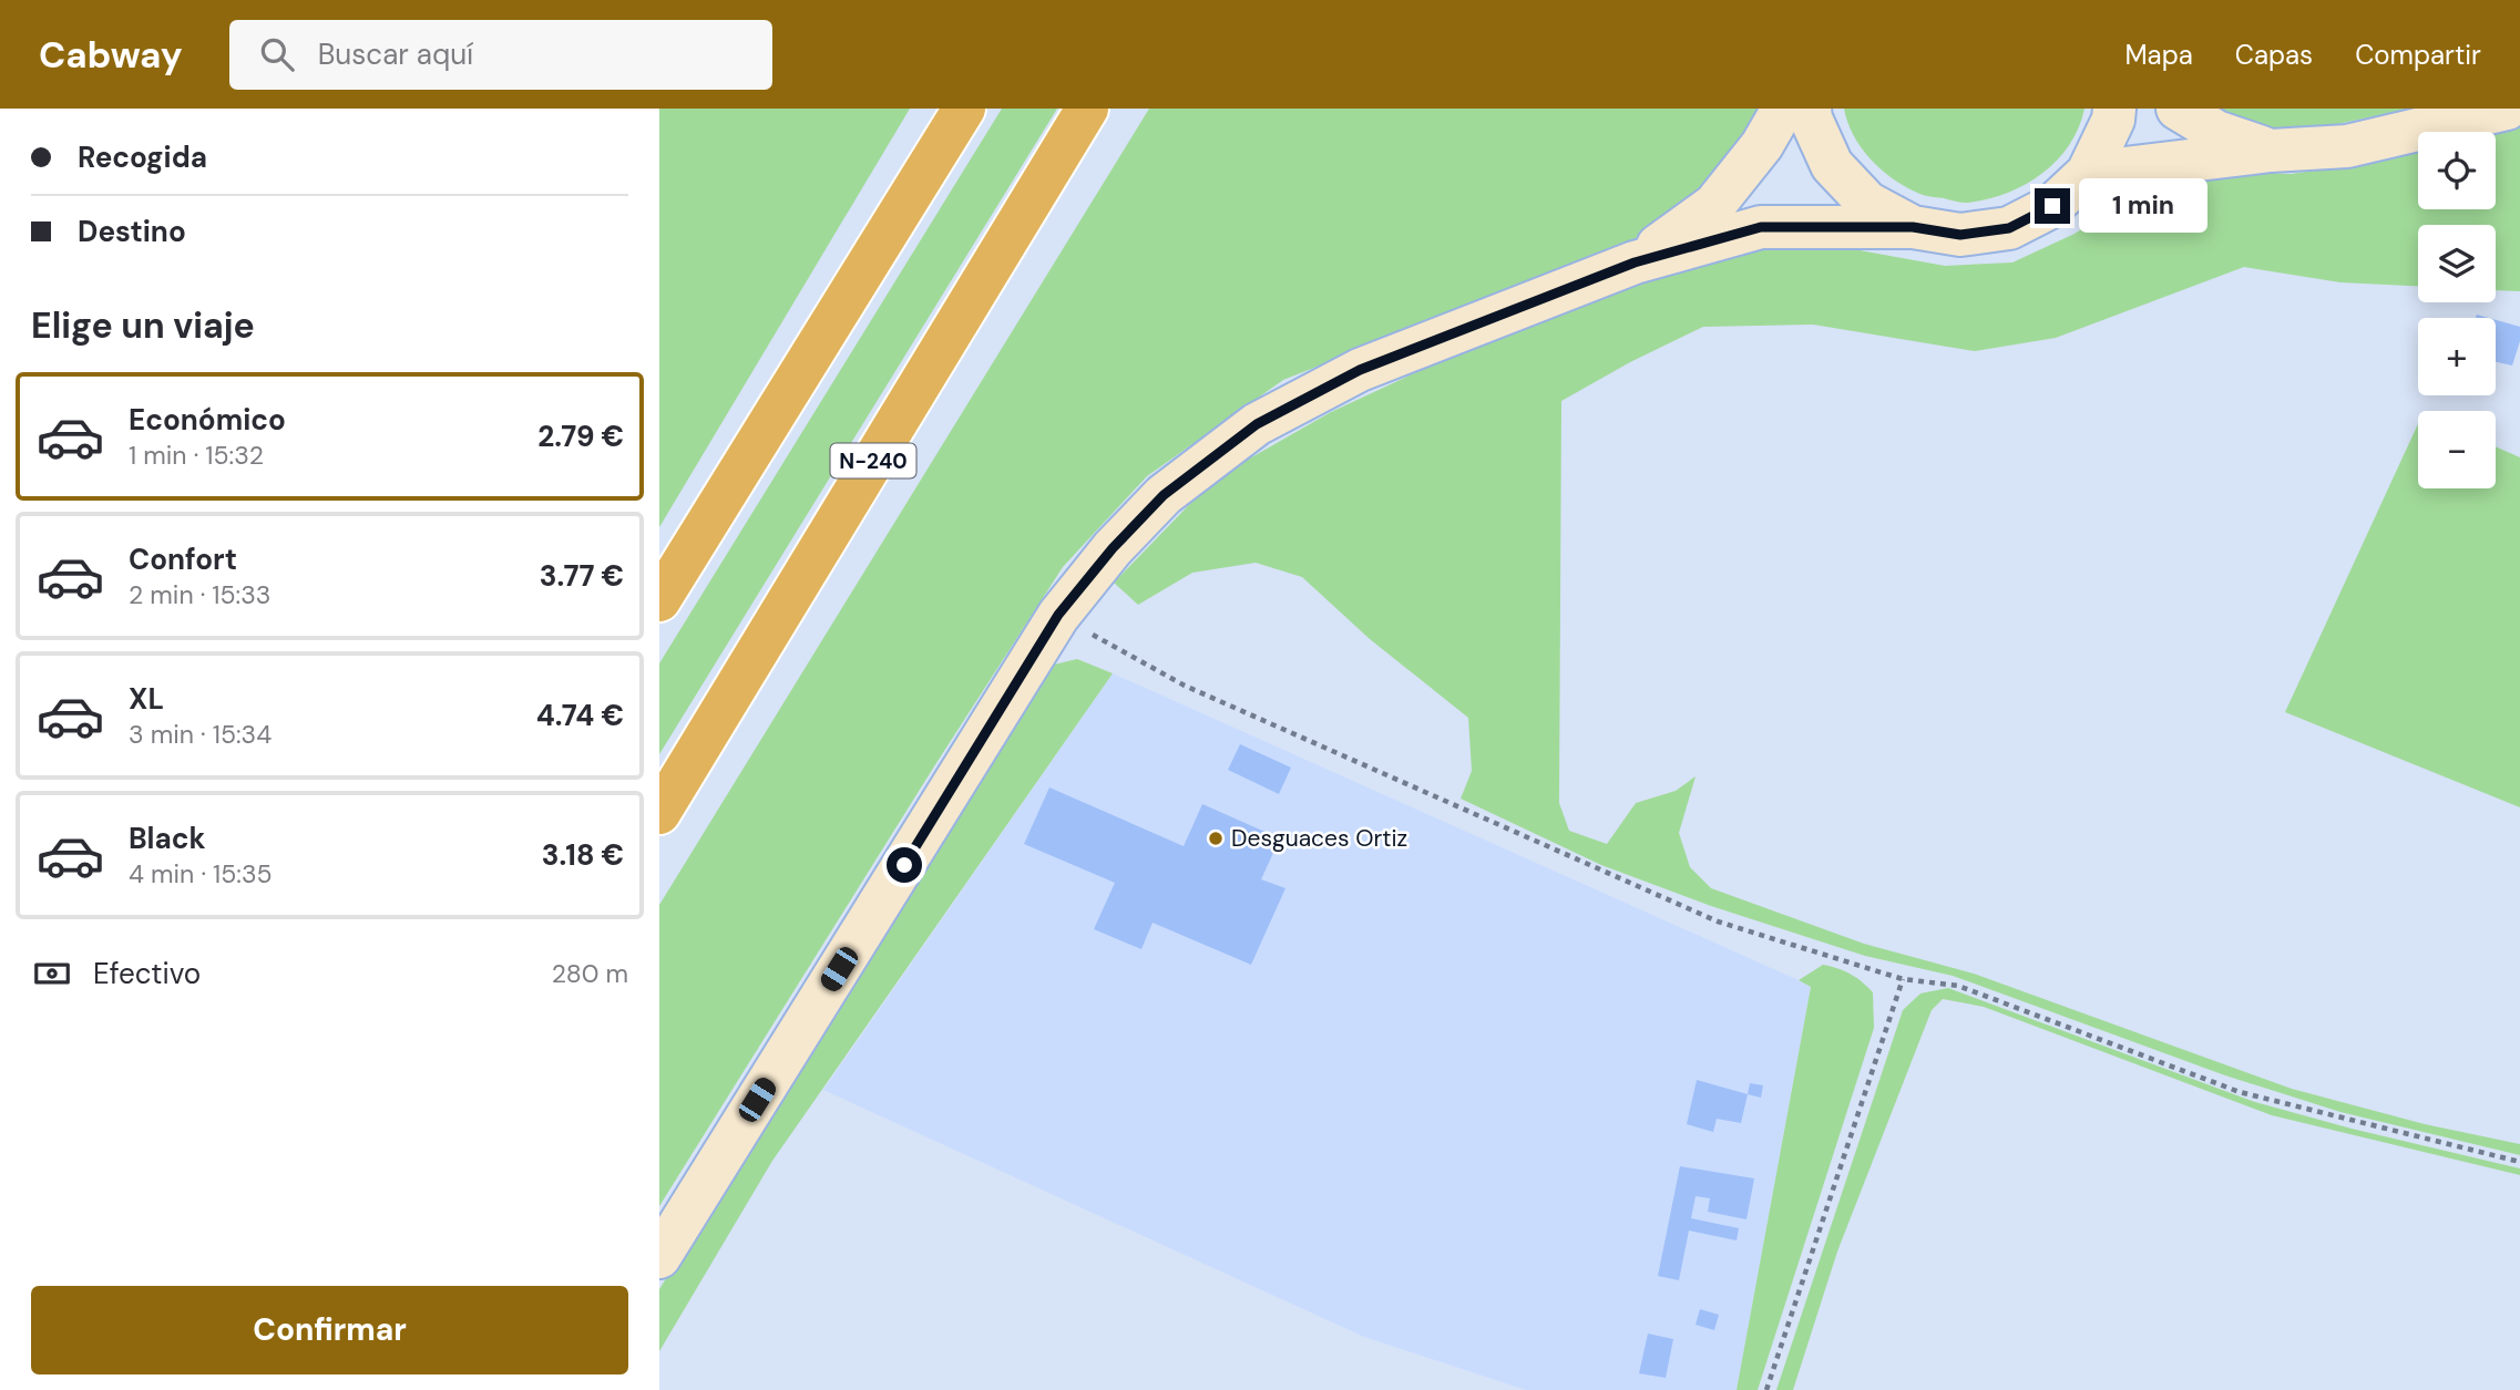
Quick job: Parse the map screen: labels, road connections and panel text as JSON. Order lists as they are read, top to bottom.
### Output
{
  "streets": {
    "highway": ["N-240"]
  },
  "places": ["Desguaces Ortiz"],
  "page": {
    "header": "Cabway",
    "search": "Buscar aquí",
    "nav": ["Mapa", "Capas", "Compartir"],
    "banner": ["Recogida", "Destino"],
    "map_buttons": ["+", "−"],
    "bubble": "1 min",
    "heading": "Elige un viaje",
    "list": [
      {
        "name": "Económico",
        "note": "1 min · 15:32",
        "value": "2.79 €"
      },
      {
        "name": "Confort",
        "note": "2 min · 15:33",
        "value": "3.77 €"
      },
      {
        "name": "XL",
        "note": "3 min · 15:34",
        "value": "4.74 €"
      },
      {
        "name": "Black",
        "note": "4 min · 15:35",
        "value": "3.18 €"
      }
    ],
    "pay": ["Efectivo", "280 m"],
    "buttons": "Confirmar"
  }
}
